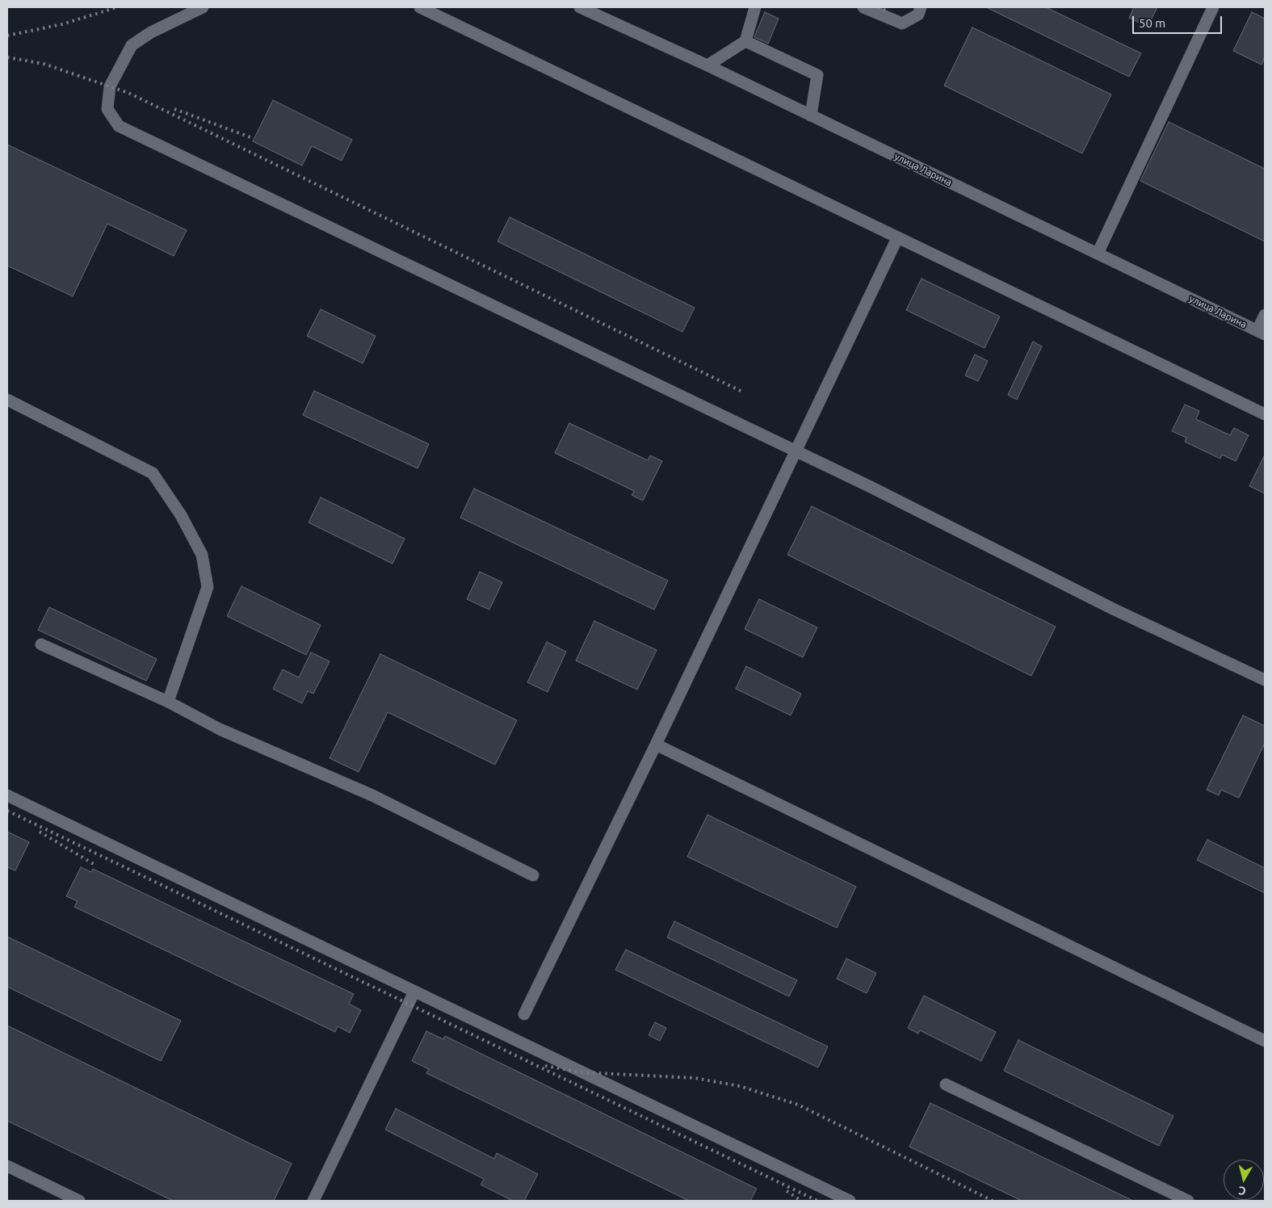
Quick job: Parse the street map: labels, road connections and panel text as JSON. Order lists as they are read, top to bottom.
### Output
{
  "streets": {
    "street": ["улица Ларина"]
  },
  "scale_bar": "50 m",
  "north": "bottom"
}
